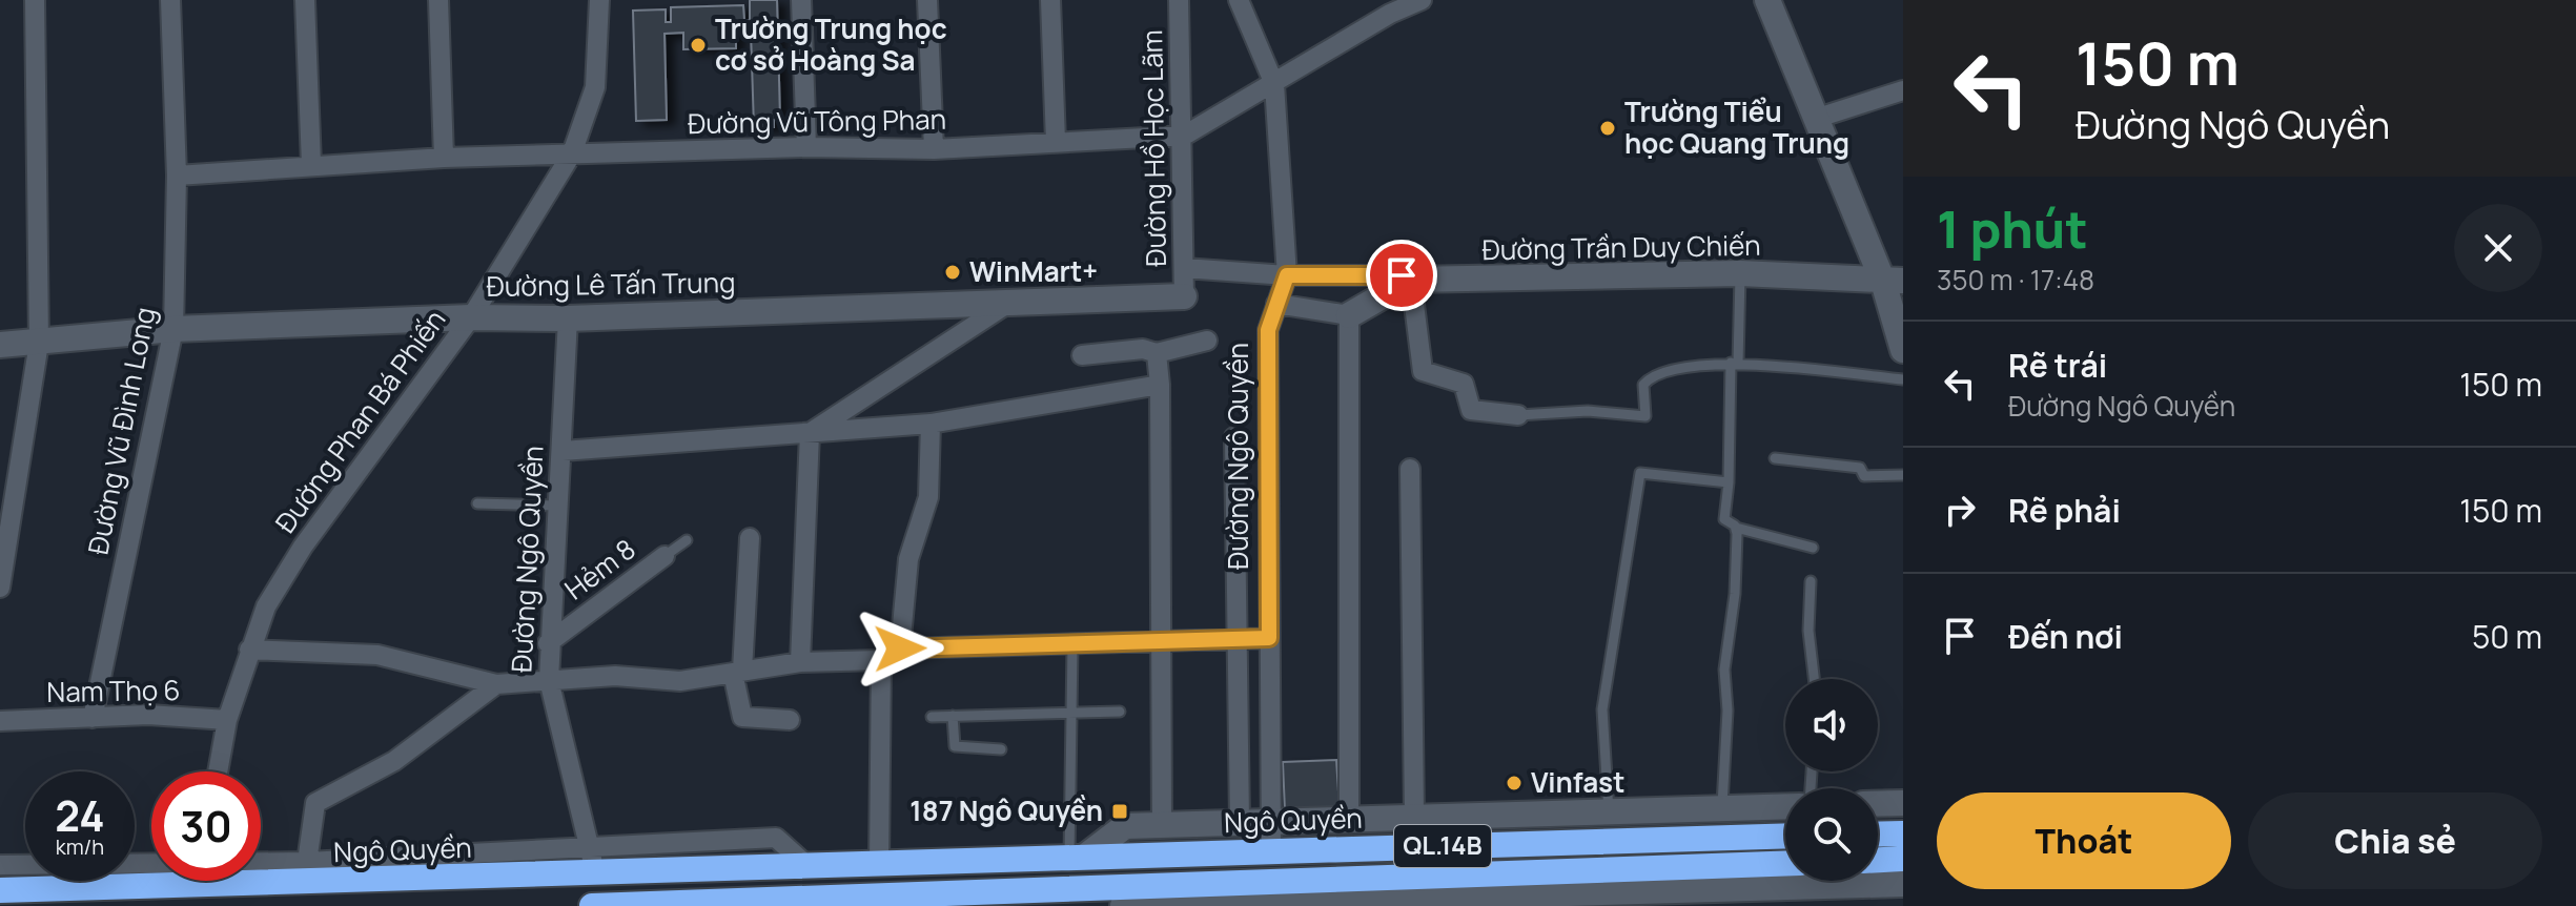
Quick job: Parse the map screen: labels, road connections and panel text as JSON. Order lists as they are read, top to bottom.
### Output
{
  "streets": {
    "highway": ["Ngô Quyền", "QL.14B"],
    "street": [
      "Đường Vũ Tông Phan",
      "Đường Hồ Học Lãm",
      "Đường Trần Duy Chiến",
      "Đường Lê Tấn Trung",
      "Đường Phan Bá Phiến",
      "Đường Vũ Đình Long",
      "Đường Ngô Quyền",
      "Hẻm 8",
      "Nam Thọ 6"
    ]
  },
  "crossings": [
    ["Đường Vũ Tông Phan", "Đường Hồ Học Lãm"],
    ["Đường Vũ Tông Phan", "Đường Phan Bá Phiến"],
    ["Đường Vũ Tông Phan", "Đường Vũ Đình Long"],
    ["Đường Vũ Tông Phan", "Đường Ngô Quyền"],
    ["Đường Hồ Học Lãm", "Đường Lê Tấn Trung"],
    ["Đường Lê Tấn Trung", "Đường Phan Bá Phiến"],
    ["Đường Lê Tấn Trung", "Đường Vũ Đình Long"],
    ["Đường Lê Tấn Trung", "Đường Ngô Quyền"],
    ["Đường Phan Bá Phiến", "Nam Thọ 6"],
    ["Đường Vũ Đình Long", "Nam Thọ 6"],
    ["Đường Ngô Quyền", "Hẻm 8"],
    ["Đường Ngô Quyền", "Ngô Quyền"],
    ["Ngô Quyền", "QL.14B"]
  ],
  "places": {
    "other": [
      "Trường Trung học cơ sở Hoàng Sa",
      "Trường Tiểu học Quang Trung",
      "WinMart+",
      "Vinfast"
    ],
    "transit": ["187 Ngô Quyền"]
  },
  "page": {
    "turn": ["150 m", "Đường Ngô Quyền"],
    "heading": ["1 phút", "350 m · 17:48"],
    "list": [
      {
        "name": "Rẽ trái",
        "note": "Đường Ngô Quyền",
        "value": "150 m"
      },
      {
        "name": "Rẽ phải",
        "value": "150 m"
      },
      {
        "name": "Đến nơi",
        "value": "50 m"
      }
    ],
    "speed": "24 km/h",
    "limit": "30",
    "buttons": ["Thoát", "Chia sẻ"]
  }
}
